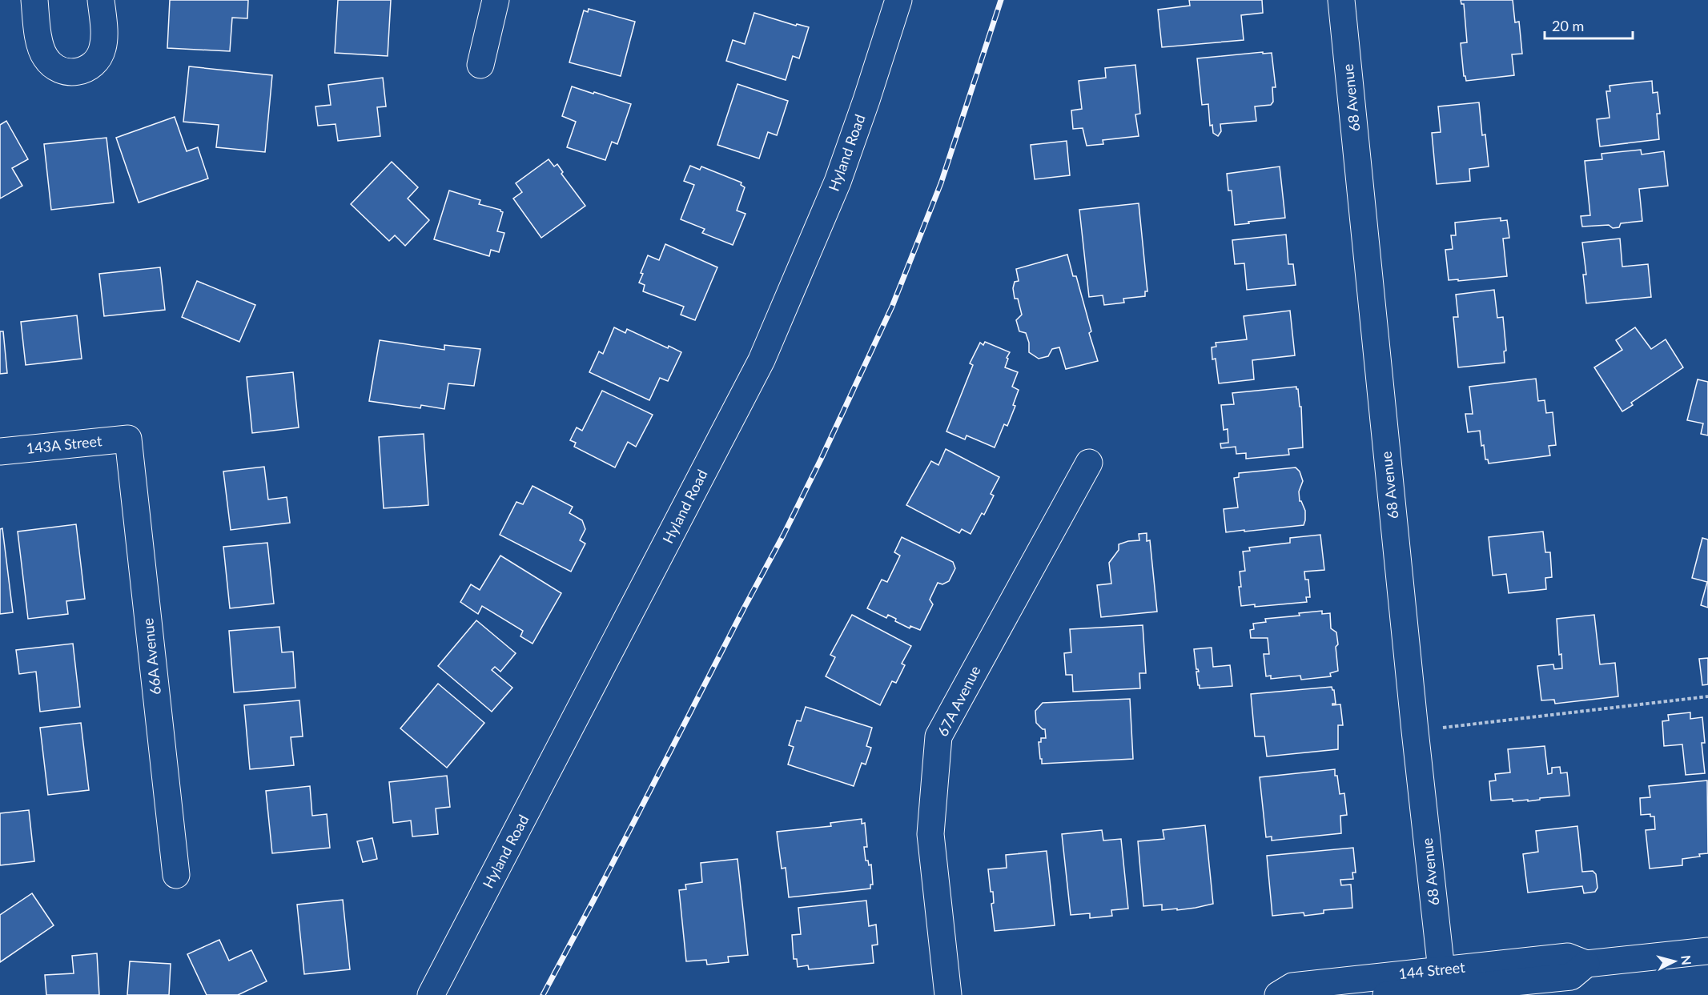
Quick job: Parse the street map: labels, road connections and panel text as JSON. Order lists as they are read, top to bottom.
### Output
{
  "streets": {
    "street": [
      "68 Avenue",
      "Hyland Road",
      "143A Street",
      "66A Avenue",
      "67A Avenue",
      "144 Street"
    ]
  },
  "crossings": [
    ["68 Avenue", "144 Street"],
    ["143A Street", "66A Avenue"]
  ],
  "scale_bar": "20 m",
  "north": "right"
}
